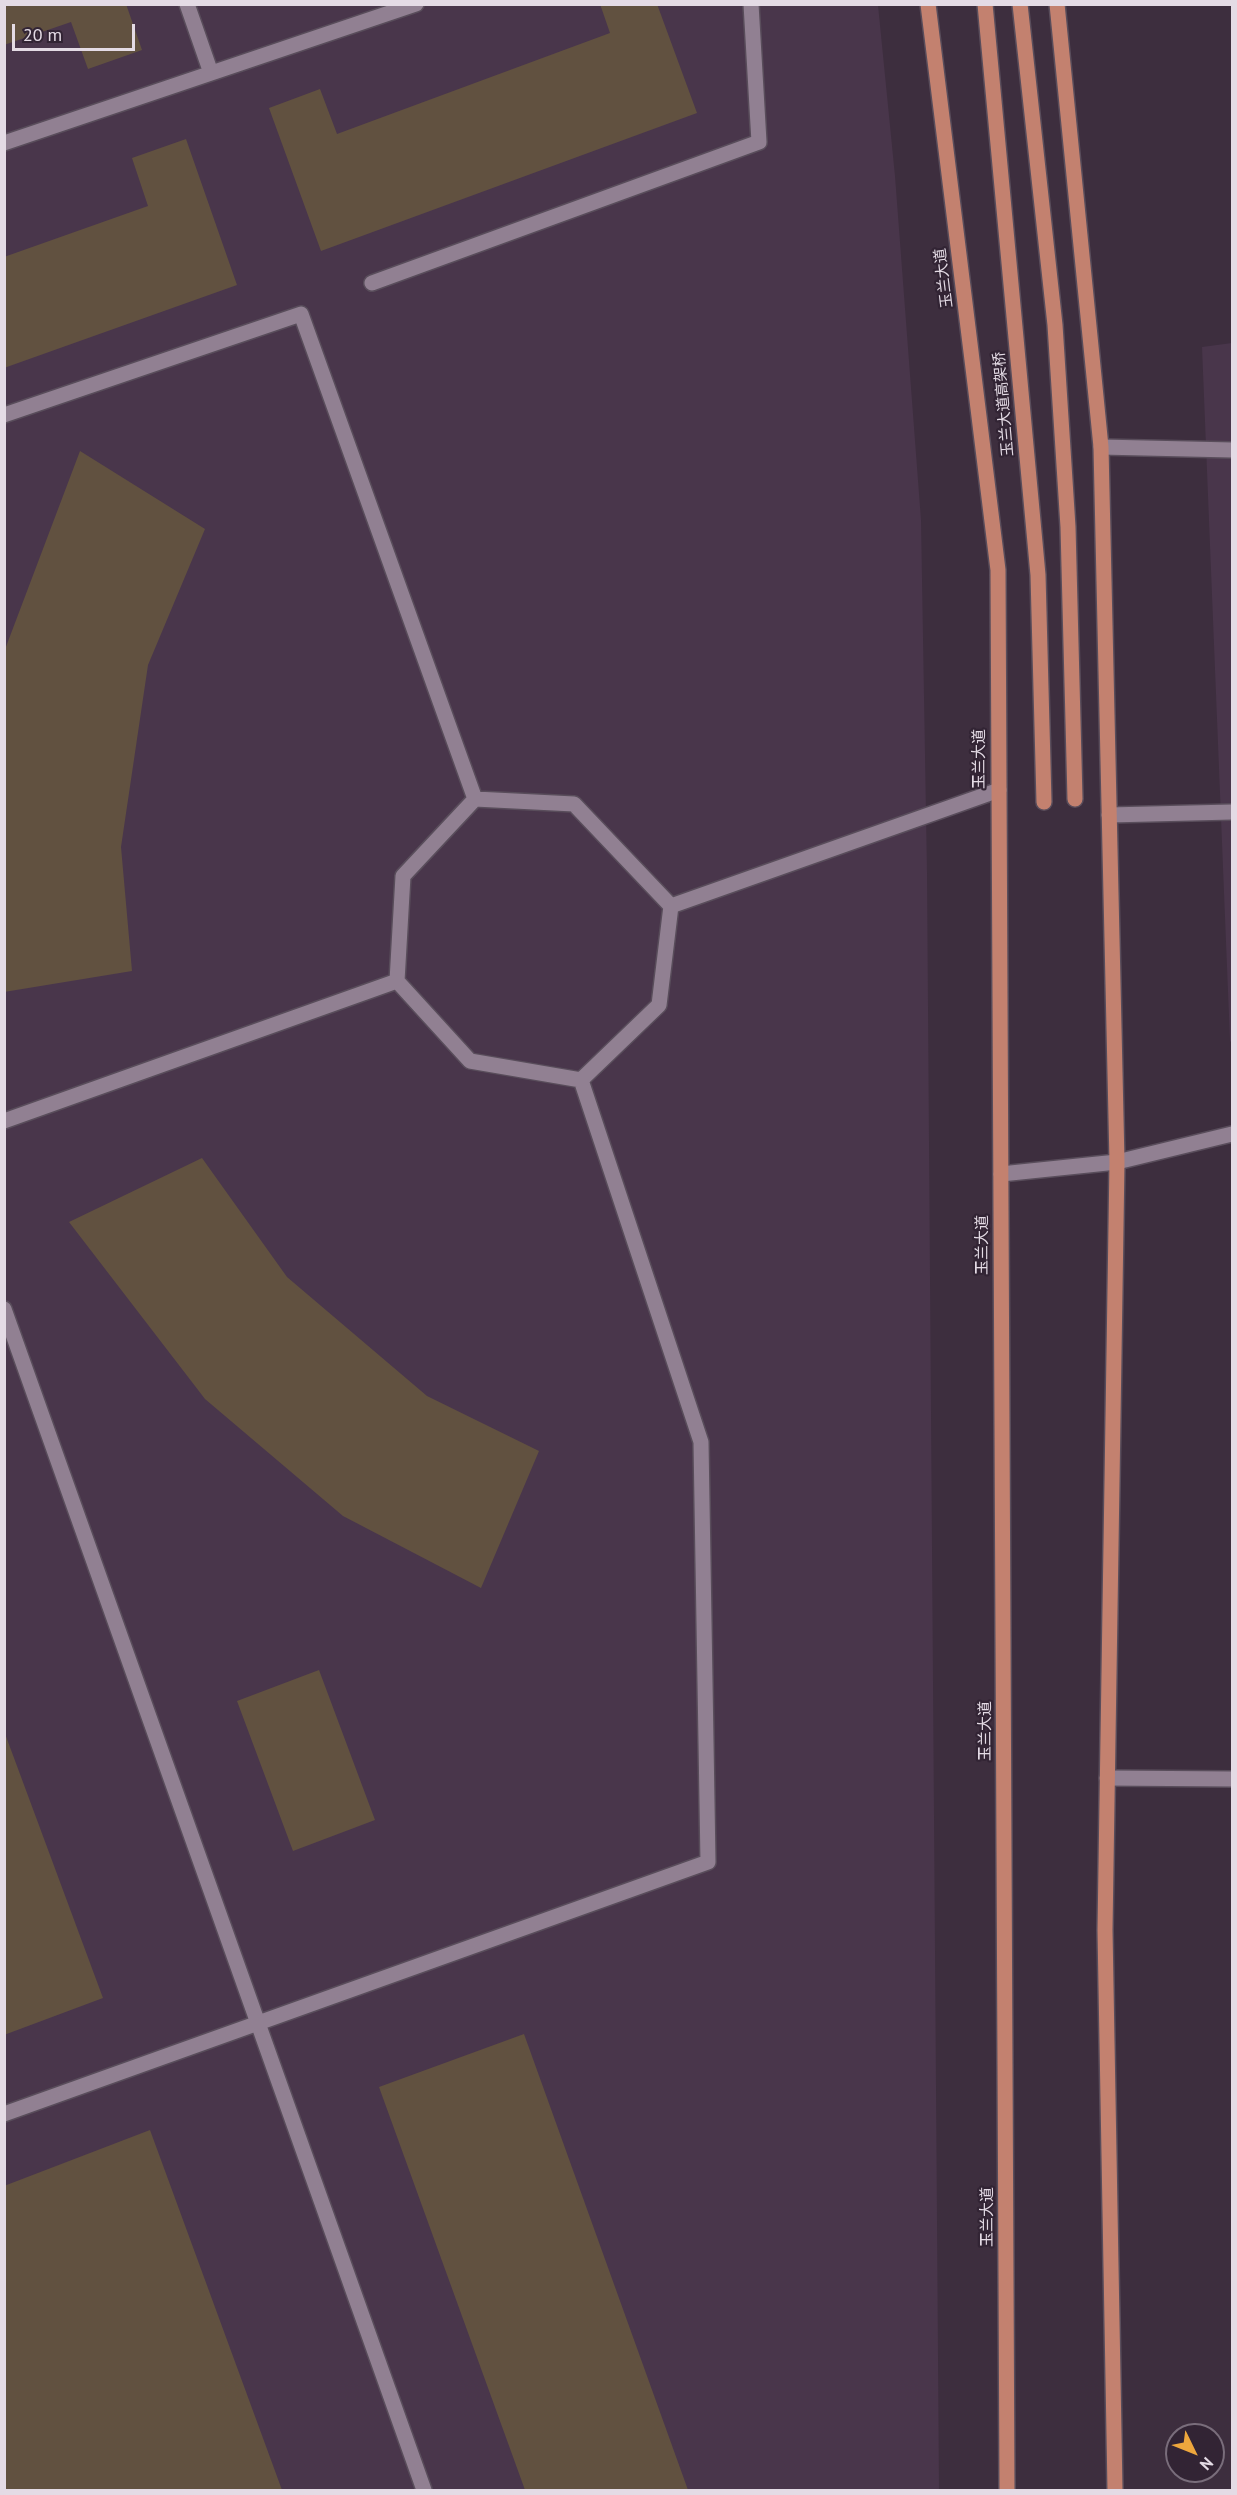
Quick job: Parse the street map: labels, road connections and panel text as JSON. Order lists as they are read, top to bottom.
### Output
{
  "streets": {
    "main road": ["玉兰大道", "玉兰大道高架桥"]
  },
  "scale_bar": "20 m",
  "north": "bottom right"
}
